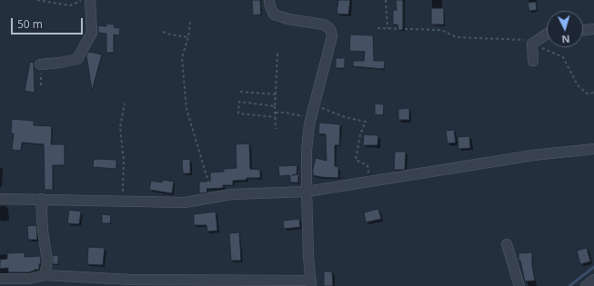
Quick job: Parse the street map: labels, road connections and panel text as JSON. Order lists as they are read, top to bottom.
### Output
{
  "scale_bar": "50 m",
  "north": "bottom"
}
